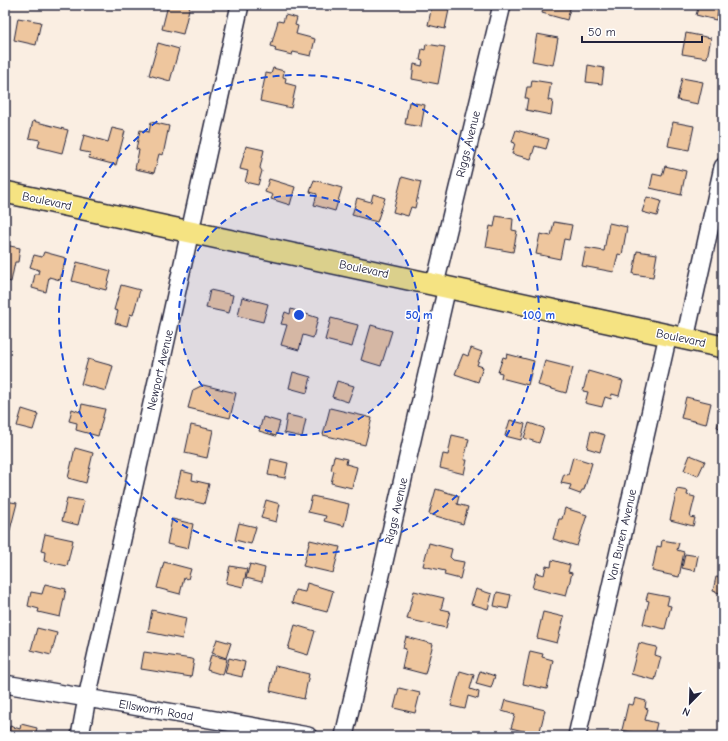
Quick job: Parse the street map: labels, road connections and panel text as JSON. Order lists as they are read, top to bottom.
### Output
{
  "streets": {
    "main road": ["Boulevard"],
    "street": [
      "Riggs Avenue",
      "Newport Avenue",
      "Van Buren Avenue",
      "Ellsworth Road"
    ]
  },
  "crossings": [
    ["Riggs Avenue", "Boulevard"],
    ["Boulevard", "Newport Avenue"],
    ["Boulevard", "Van Buren Avenue"],
    ["Newport Avenue", "Ellsworth Road"]
  ],
  "scale_bar": "50 m",
  "north": "bottom left",
  "rings": ["50 m", "100 m"]
}
